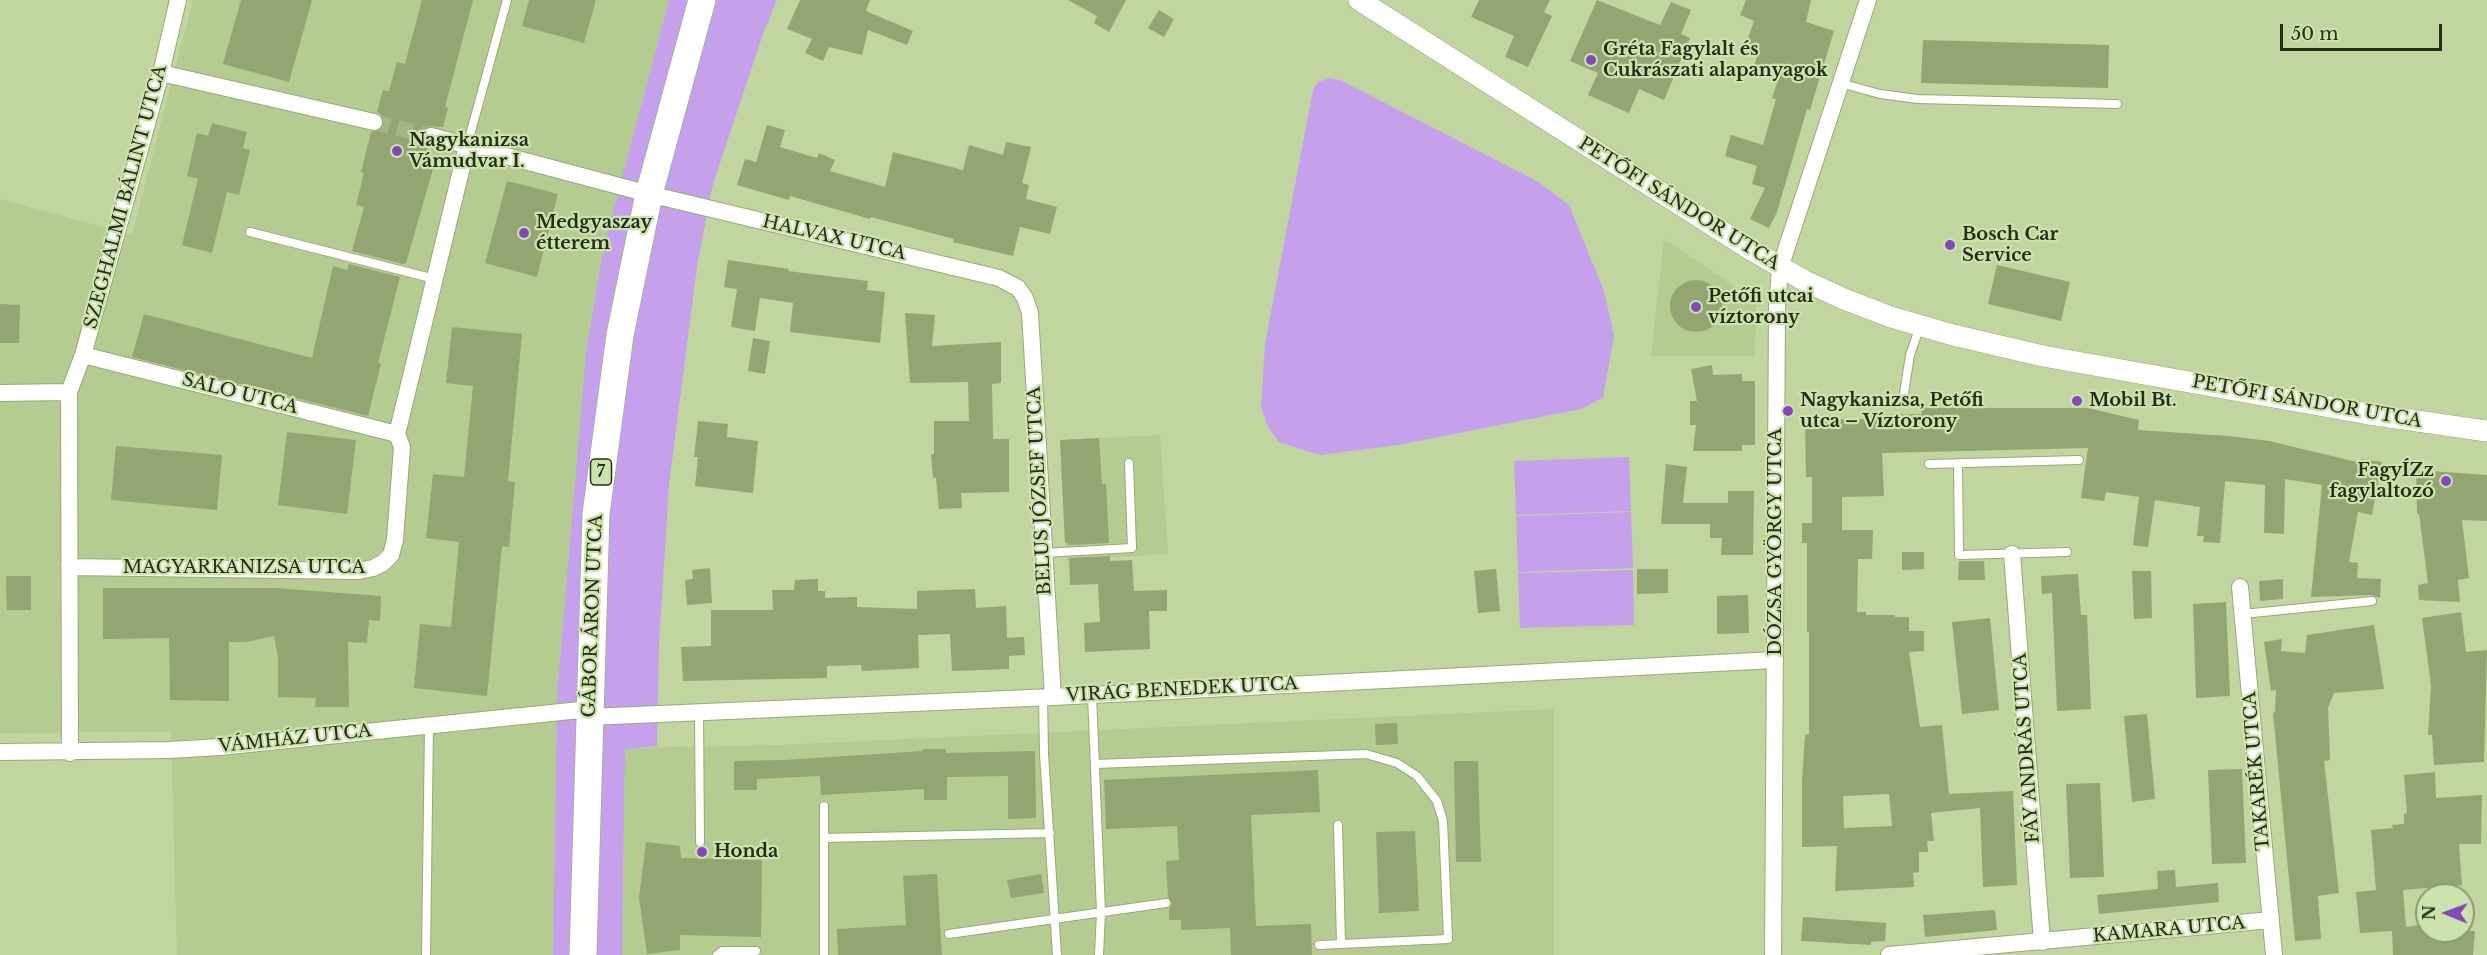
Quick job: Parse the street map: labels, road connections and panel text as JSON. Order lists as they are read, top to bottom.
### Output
{
  "streets": {
    "main road": ["7", "GÁBOR ÁRON UTCA"],
    "street": [
      "SZEGHALMI BÁLINT UTCA",
      "PETŐFI SÁNDOR UTCA",
      "HALVAX UTCA",
      "SALO UTCA",
      "BELUS JÓZSEF UTCA",
      "DÓZSA GYÖRGY UTCA",
      "MAGYARKANIZSA UTCA",
      "VIRÁG BENEDEK UTCA",
      "VÁMHÁZ UTCA",
      "FÁY ANDRÁS UTCA",
      "TAKARÉK UTCA",
      "KAMARA UTCA"
    ]
  },
  "crossings": [
    ["SZEGHALMI BÁLINT UTCA", "SALO UTCA"],
    ["PETŐFI SÁNDOR UTCA", "DÓZSA GYÖRGY UTCA"],
    ["HALVAX UTCA", "BELUS JÓZSEF UTCA"],
    ["HALVAX UTCA", "MAGYARKANIZSA UTCA"],
    ["HALVAX UTCA", "GÁBOR ÁRON UTCA"],
    ["SALO UTCA", "MAGYARKANIZSA UTCA"],
    ["BELUS JÓZSEF UTCA", "VIRÁG BENEDEK UTCA"],
    ["DÓZSA GYÖRGY UTCA", "VIRÁG BENEDEK UTCA"],
    ["GÁBOR ÁRON UTCA", "VIRÁG BENEDEK UTCA"],
    ["GÁBOR ÁRON UTCA", "VÁMHÁZ UTCA"],
    ["VIRÁG BENEDEK UTCA", "VÁMHÁZ UTCA"],
    ["FÁY ANDRÁS UTCA", "KAMARA UTCA"],
    ["TAKARÉK UTCA", "KAMARA UTCA"]
  ],
  "places": [
    "Gréta Fagylalt és Cukrászati alapanyagok",
    "Nagykanizsa Vámudvar I.",
    "Medgyaszay étterem",
    "Bosch Car Service",
    "Petőfi utcai víztorony",
    "Mobil Bt.",
    "Nagykanizsa, Petőfi utca – Víztorony",
    "FagyÍZz fagylaltozó",
    "Honda"
  ],
  "scale_bar": "50 m",
  "north": "left"
}
